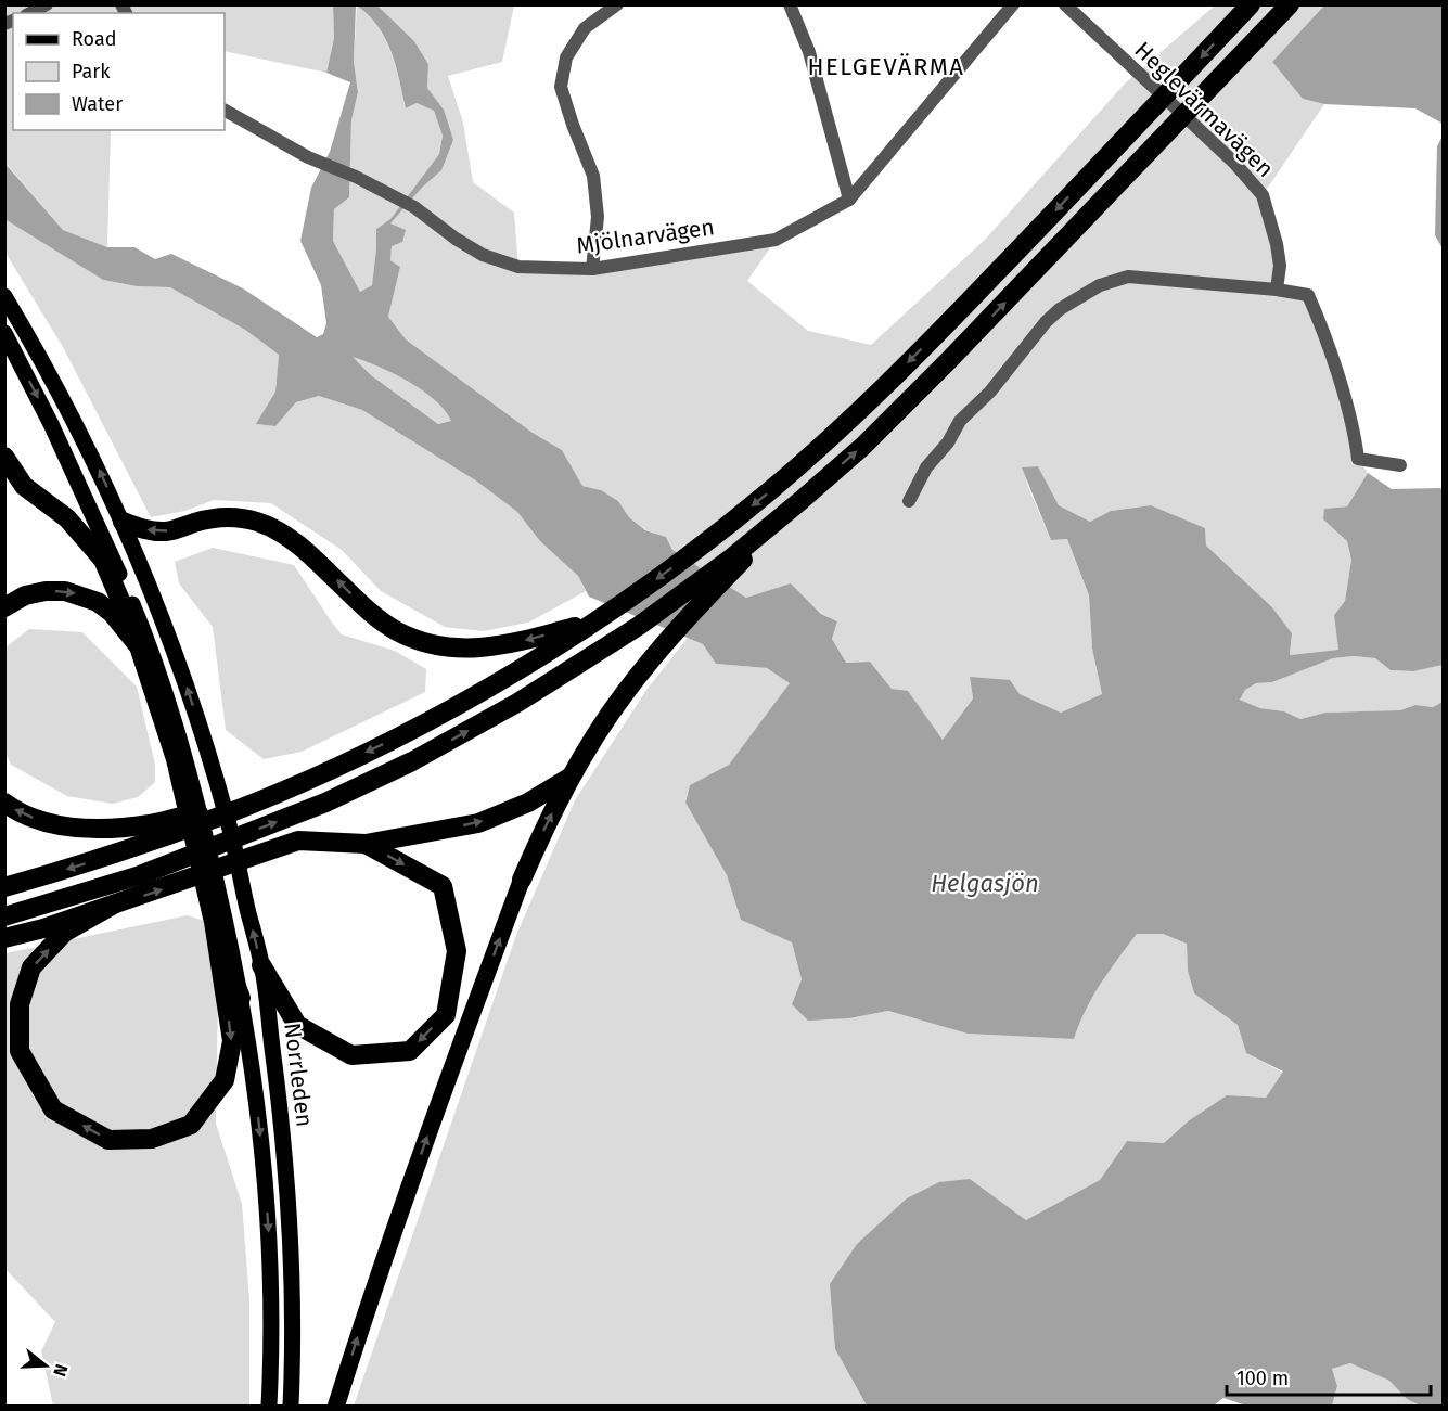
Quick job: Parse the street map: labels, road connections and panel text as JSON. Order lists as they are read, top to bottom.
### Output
{
  "streets": {
    "main road": ["Norrleden"],
    "street": ["Heglevärmavägen", "Mjölnarvägen"]
  },
  "districts": ["HELGEVÄRMA"],
  "water": ["Helgasjön"],
  "legend": ["Road", "Park", "Water"],
  "scale_bar": "100 m",
  "north": "right"
}
